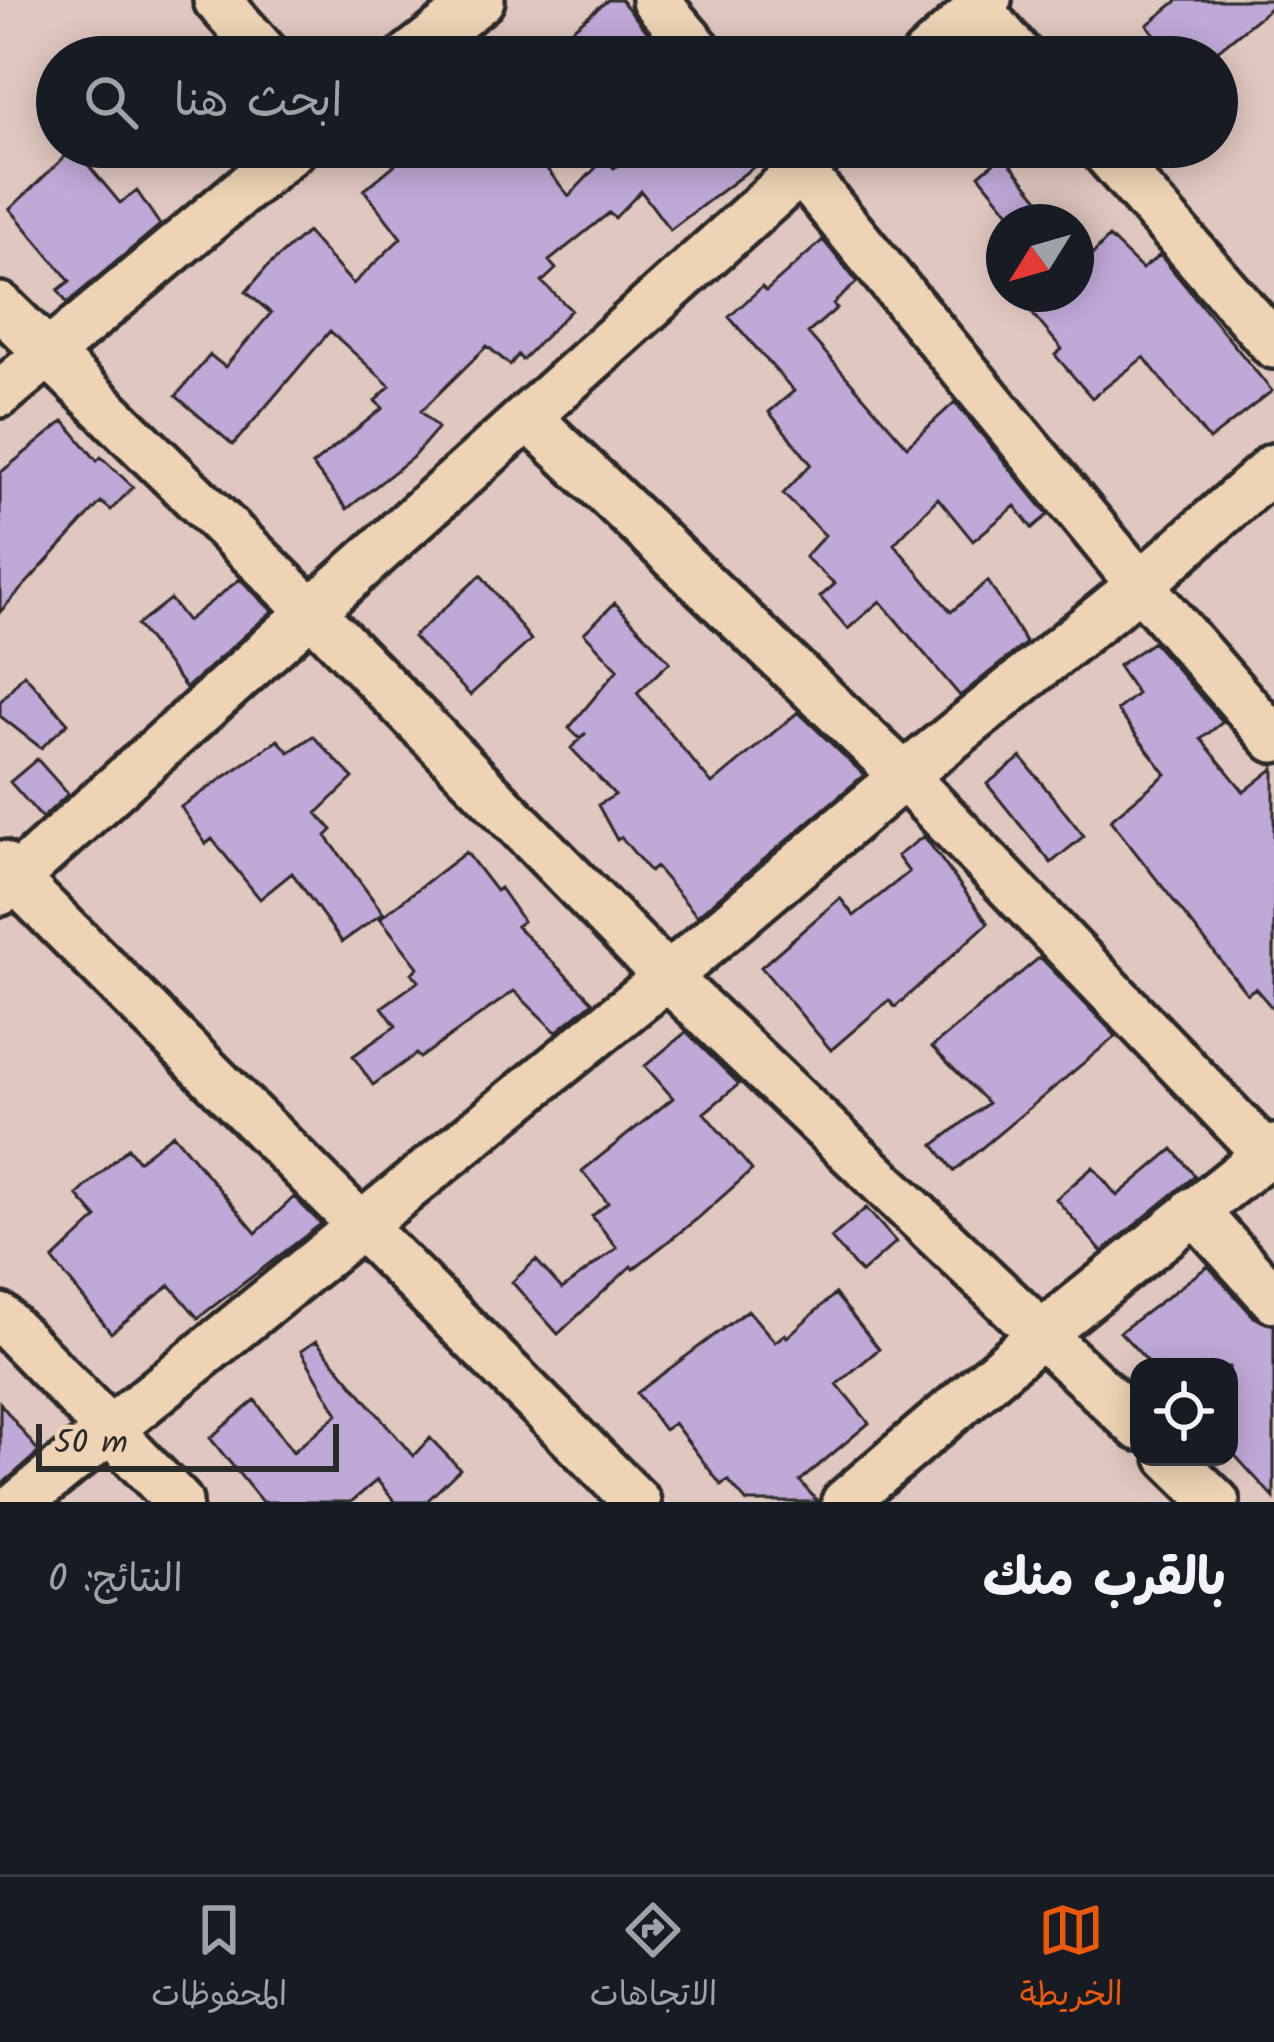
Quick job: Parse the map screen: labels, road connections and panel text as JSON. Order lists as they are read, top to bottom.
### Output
{
  "scale_bar": "50 m",
  "north": "bottom left",
  "page": {
    "search": "ابحث هنا",
    "scale": "50 m",
    "heading": ["بالقرب منك", "النتائج: 0"],
    "nav": ["الخريطة", "الاتجاهات", "المحفوظات"]
  }
}
